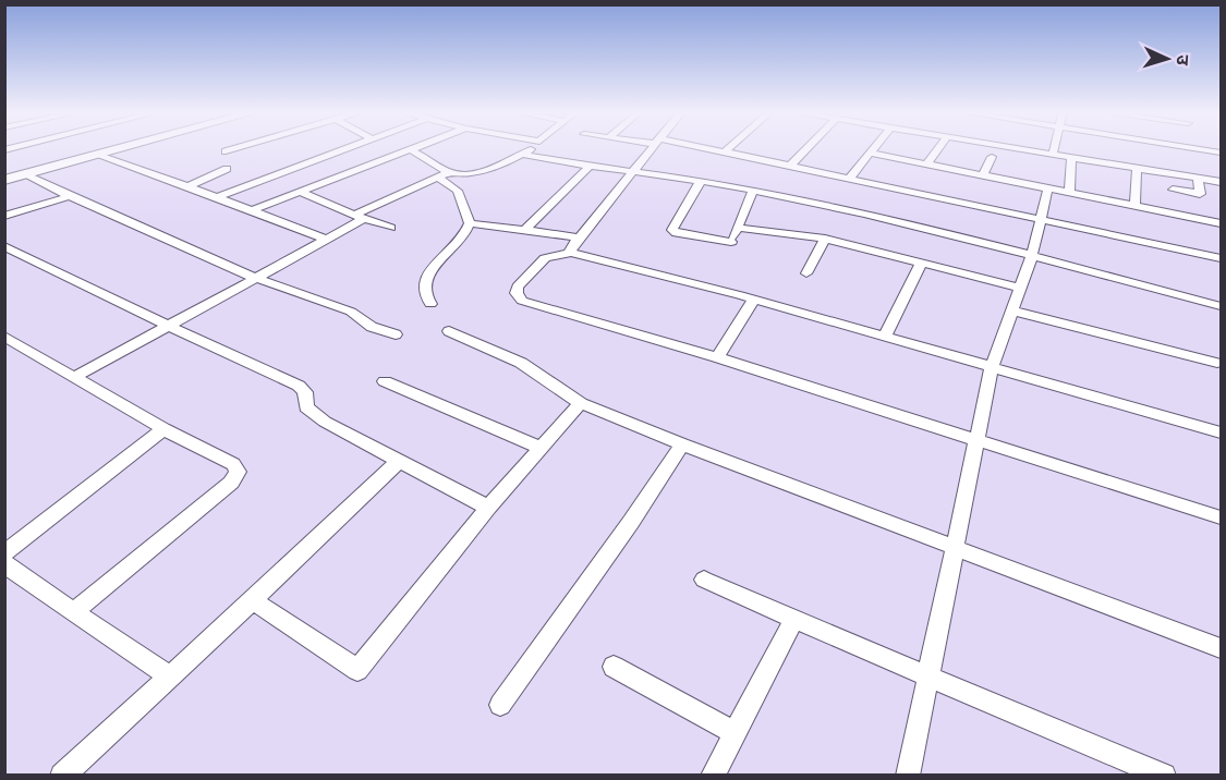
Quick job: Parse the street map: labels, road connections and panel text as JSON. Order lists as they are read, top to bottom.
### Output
{
  "north": "right"
}
